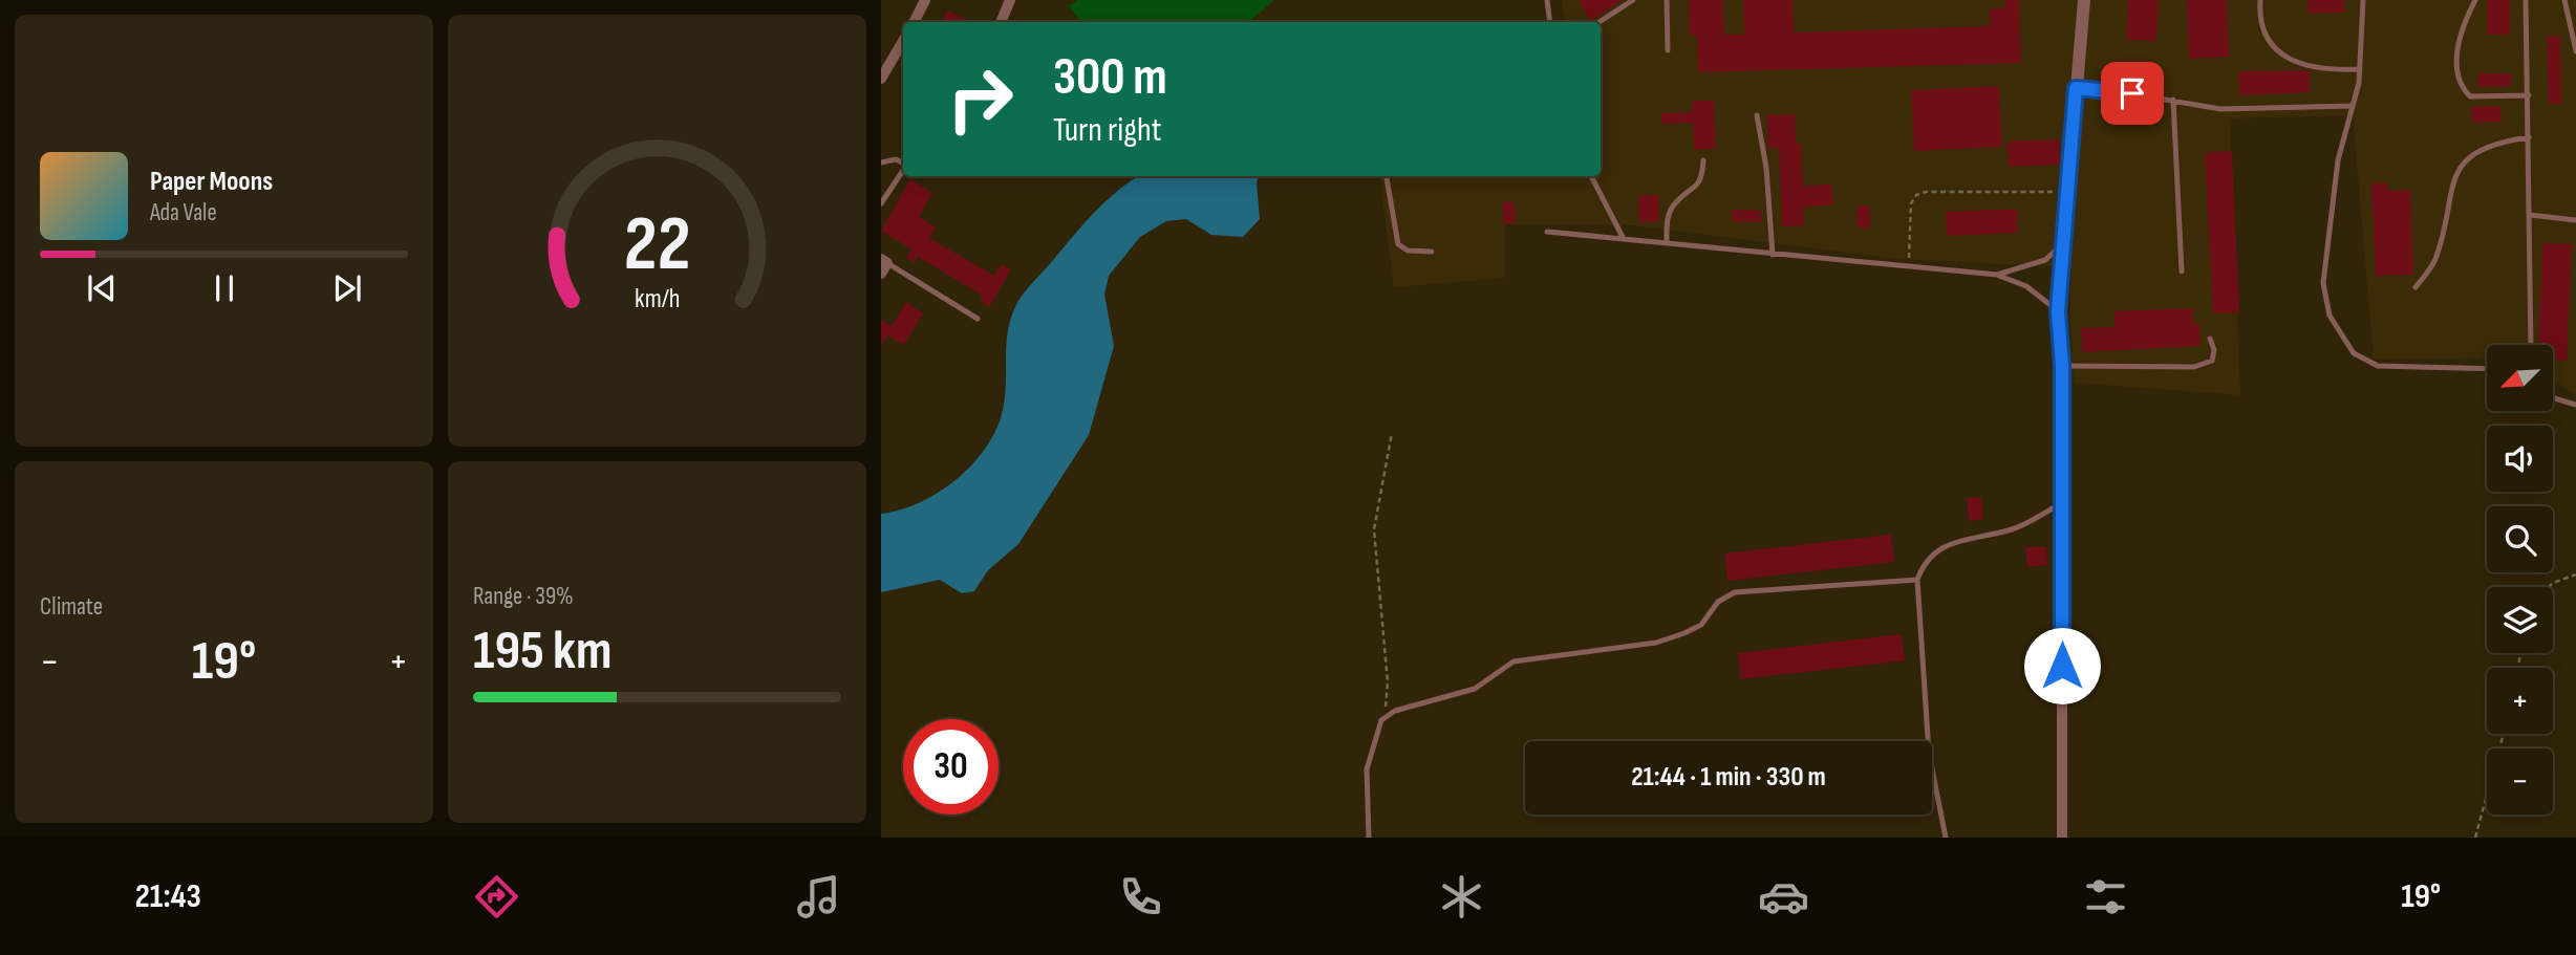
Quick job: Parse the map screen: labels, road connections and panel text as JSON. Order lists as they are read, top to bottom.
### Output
{
  "north": "bottom left",
  "page": {
    "turn": ["300 m", "Turn right"],
    "song": ["Paper Moons", "Ada Vale"],
    "map_buttons": ["+", "−"],
    "tile": [
      "Climate",
      ["Range · 39%", "195 km"]
    ],
    "heat": ["−", "19°", "+"],
    "limit": "30",
    "trip": "21:44 · 1 min · 330 m",
    "tabs": ["21:43", "19°"],
    "gauge": ["22", "km/h"]
  }
}
